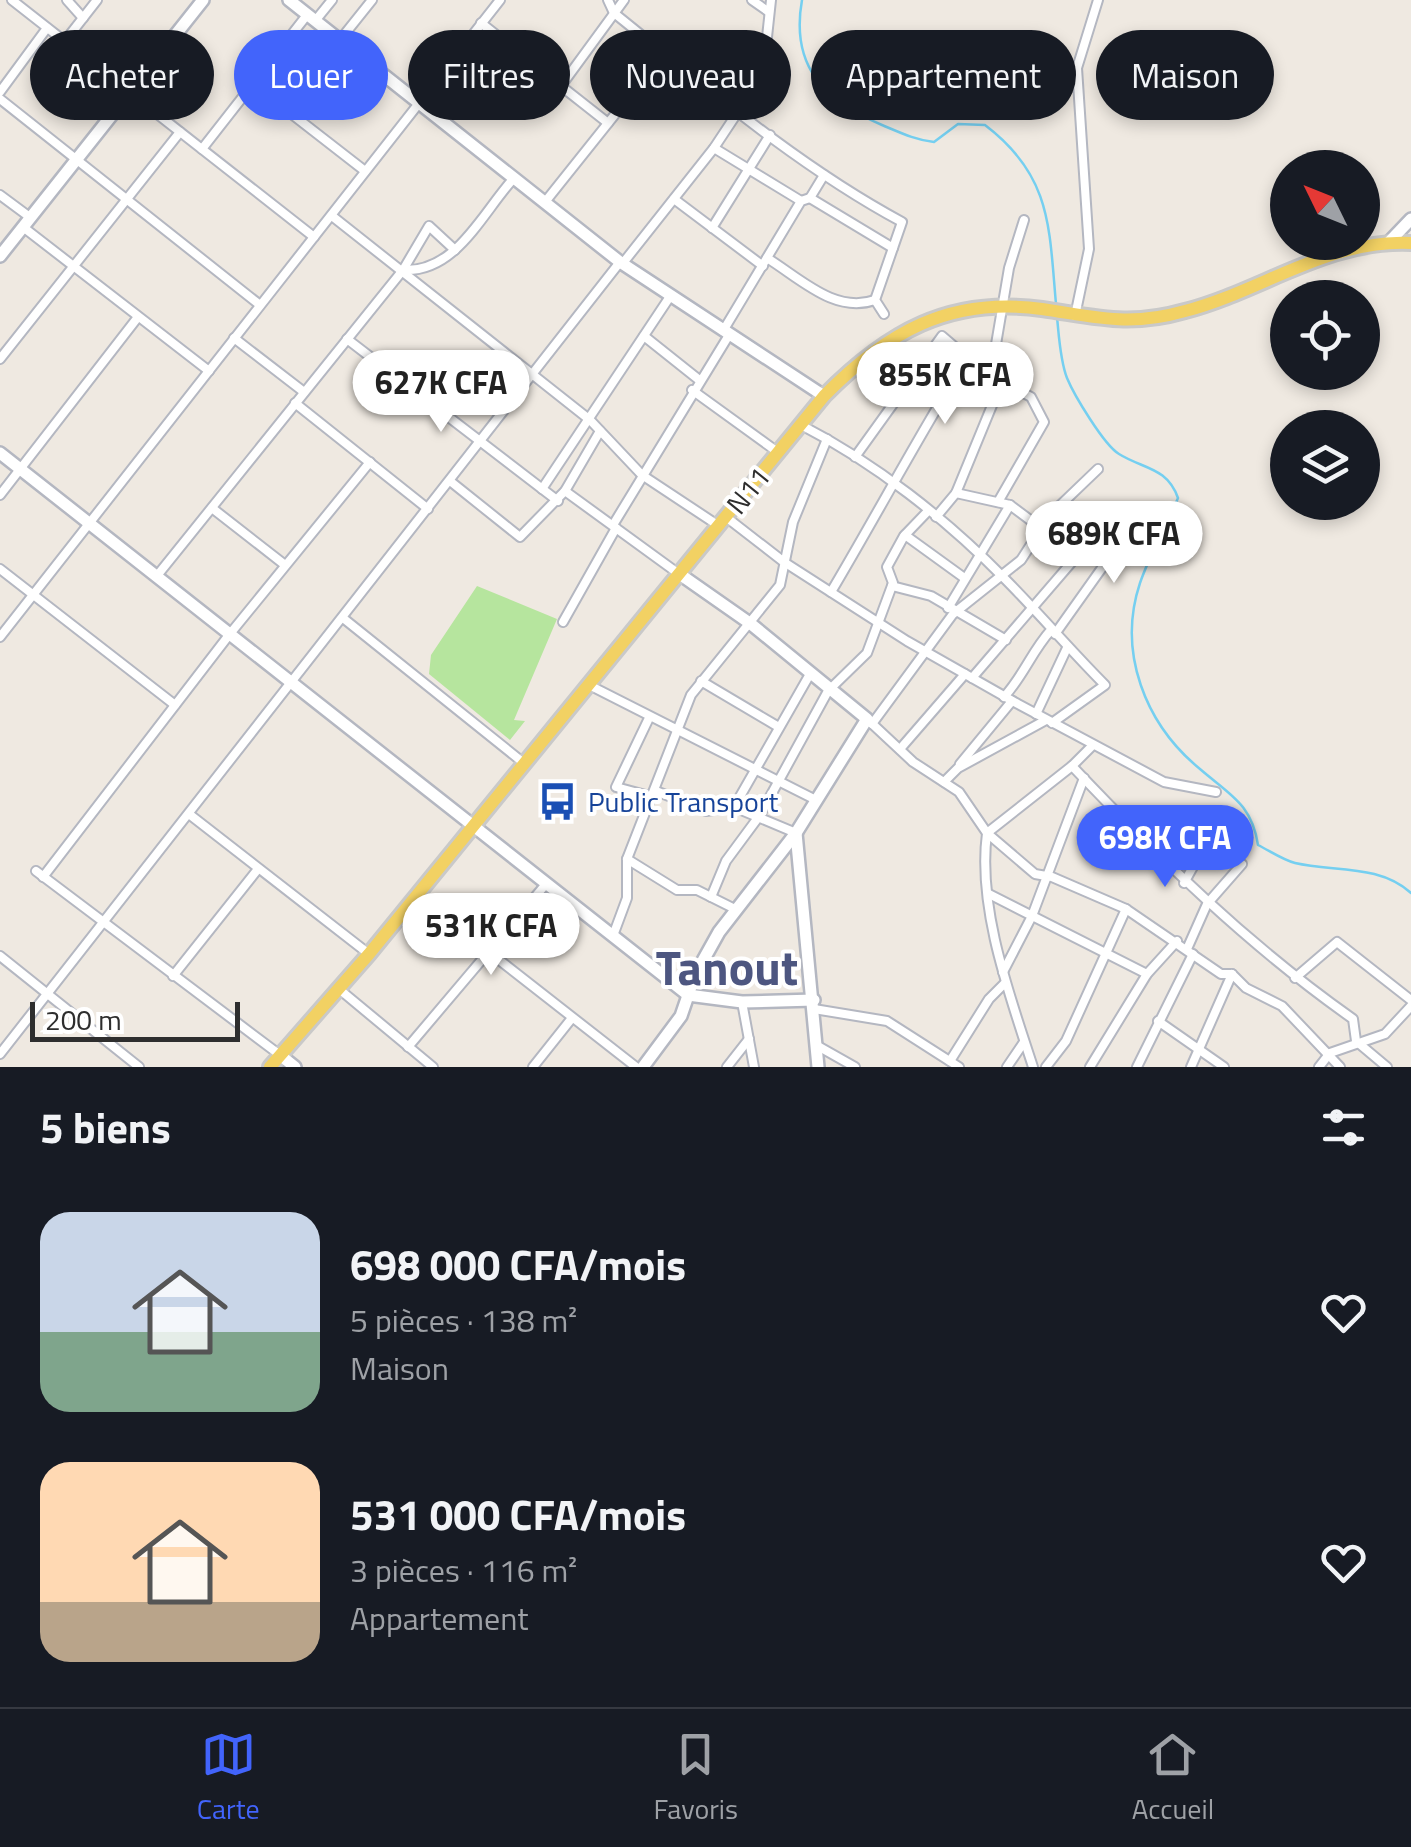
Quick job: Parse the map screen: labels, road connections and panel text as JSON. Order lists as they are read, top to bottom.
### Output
{
  "streets": {
    "main road": ["N11"]
  },
  "districts": ["Tanout"],
  "places": {
    "bus stop": ["Public Transport"]
  },
  "scale_bar": "200 m",
  "north": "top left",
  "page": {
    "chip": [
      "Acheter",
      "Louer",
      "Filtres",
      "Nouveau",
      "Appartement",
      "Maison"
    ],
    "price": [
      "855K CFA",
      "627K CFA",
      "689K CFA",
      "698K CFA",
      "531K CFA"
    ],
    "scale": "200 m",
    "heading": "5 biens",
    "list": [
      {
        "name": "698 000 CFA/mois",
        "note": "5 pièces · 138 m² · Maison"
      },
      {
        "name": "531 000 CFA/mois",
        "note": "3 pièces · 116 m² · Appartement"
      }
    ],
    "tabs": ["Carte", "Favoris", "Accueil"]
  }
}
